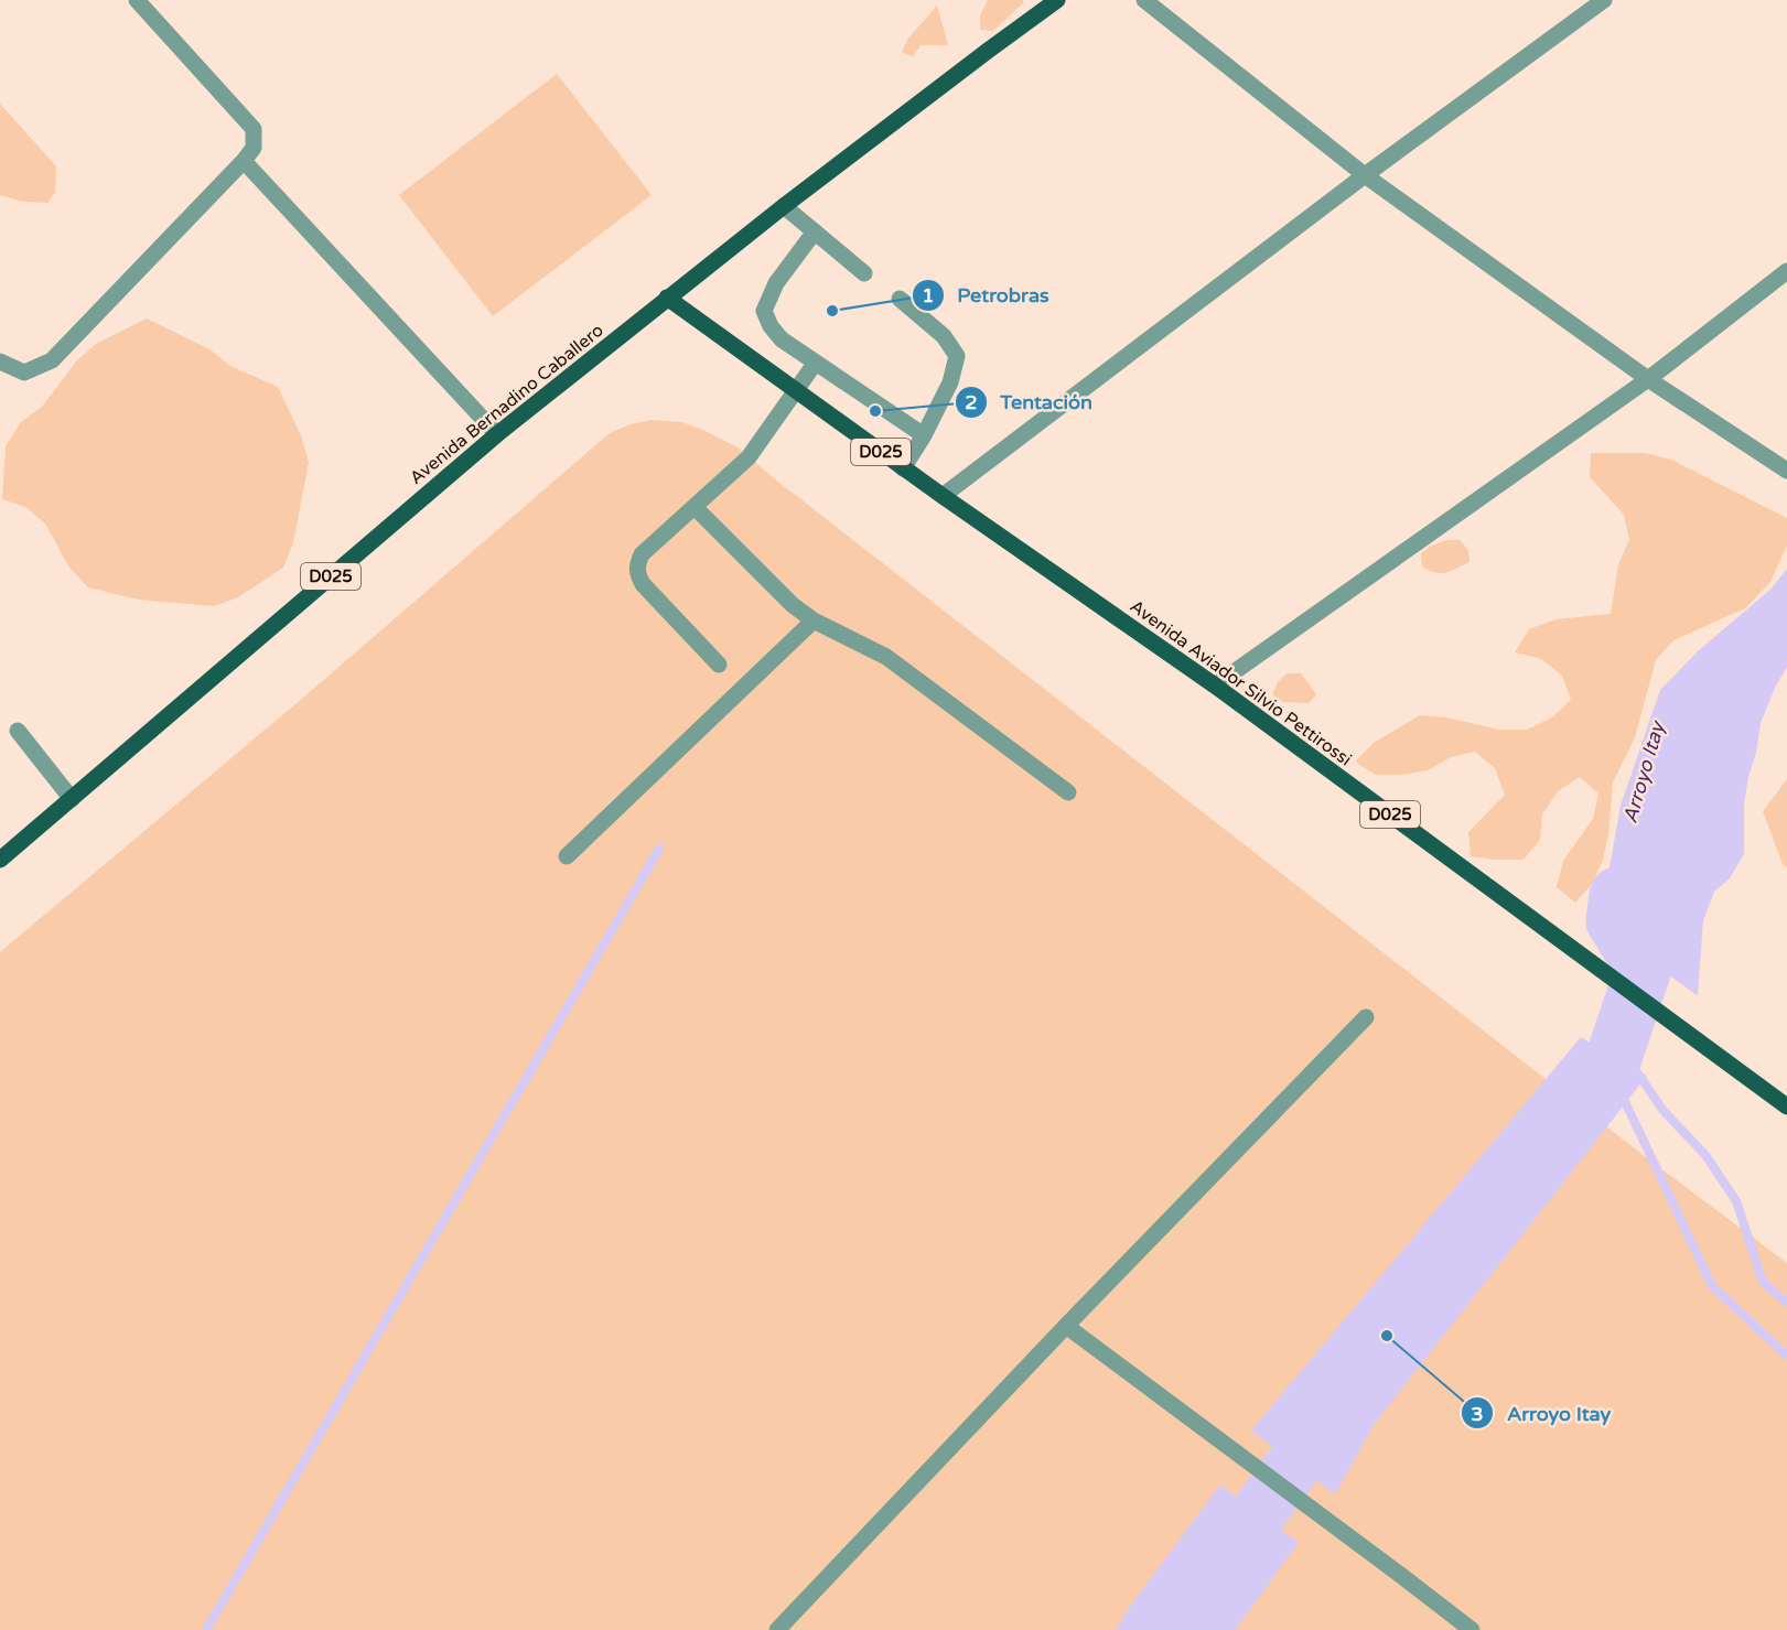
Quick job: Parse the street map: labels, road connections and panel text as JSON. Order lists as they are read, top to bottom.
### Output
{
  "streets": {
    "main road": ["Avenida Bernadino Caballero", "D025", "Avenida Aviador Silvio Pettirossi"]
  },
  "crossings": [
    ["Avenida Bernadino Caballero", "Avenida Aviador Silvio Pettirossi"]
  ],
  "water": ["Arroyo Itay"],
  "places": ["Petrobras", "Tentación", "Arroyo Itay"]
}
